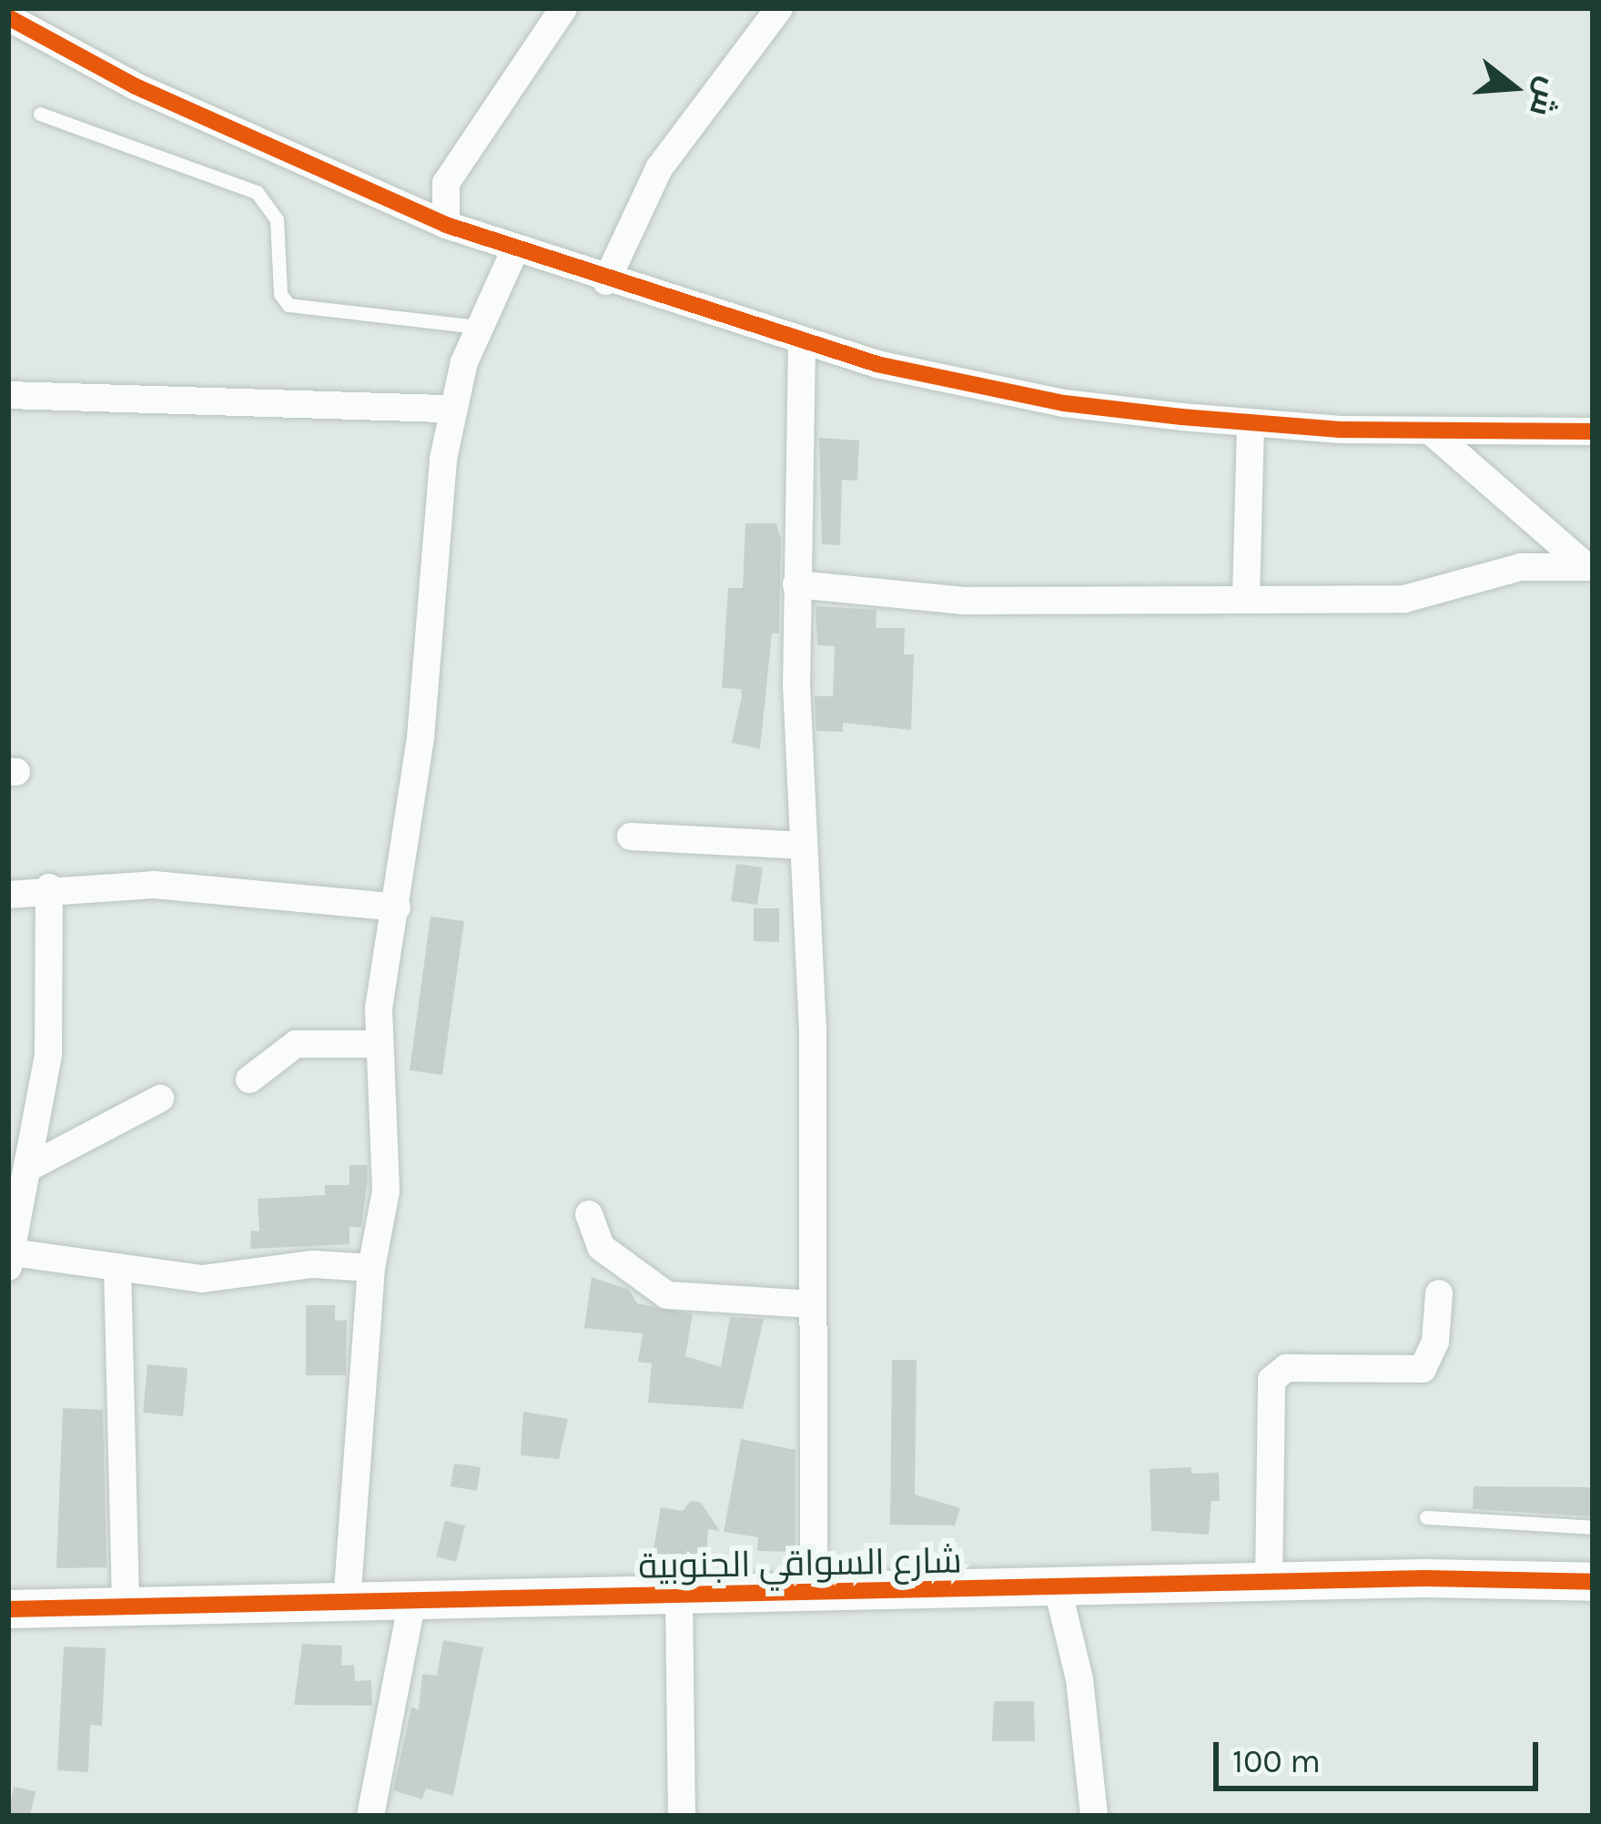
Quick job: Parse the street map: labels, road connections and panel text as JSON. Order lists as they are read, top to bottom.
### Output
{
  "streets": {
    "street": ["شارع السواقي الجنوبية"]
  },
  "scale_bar": "100 m",
  "north": "right"
}
